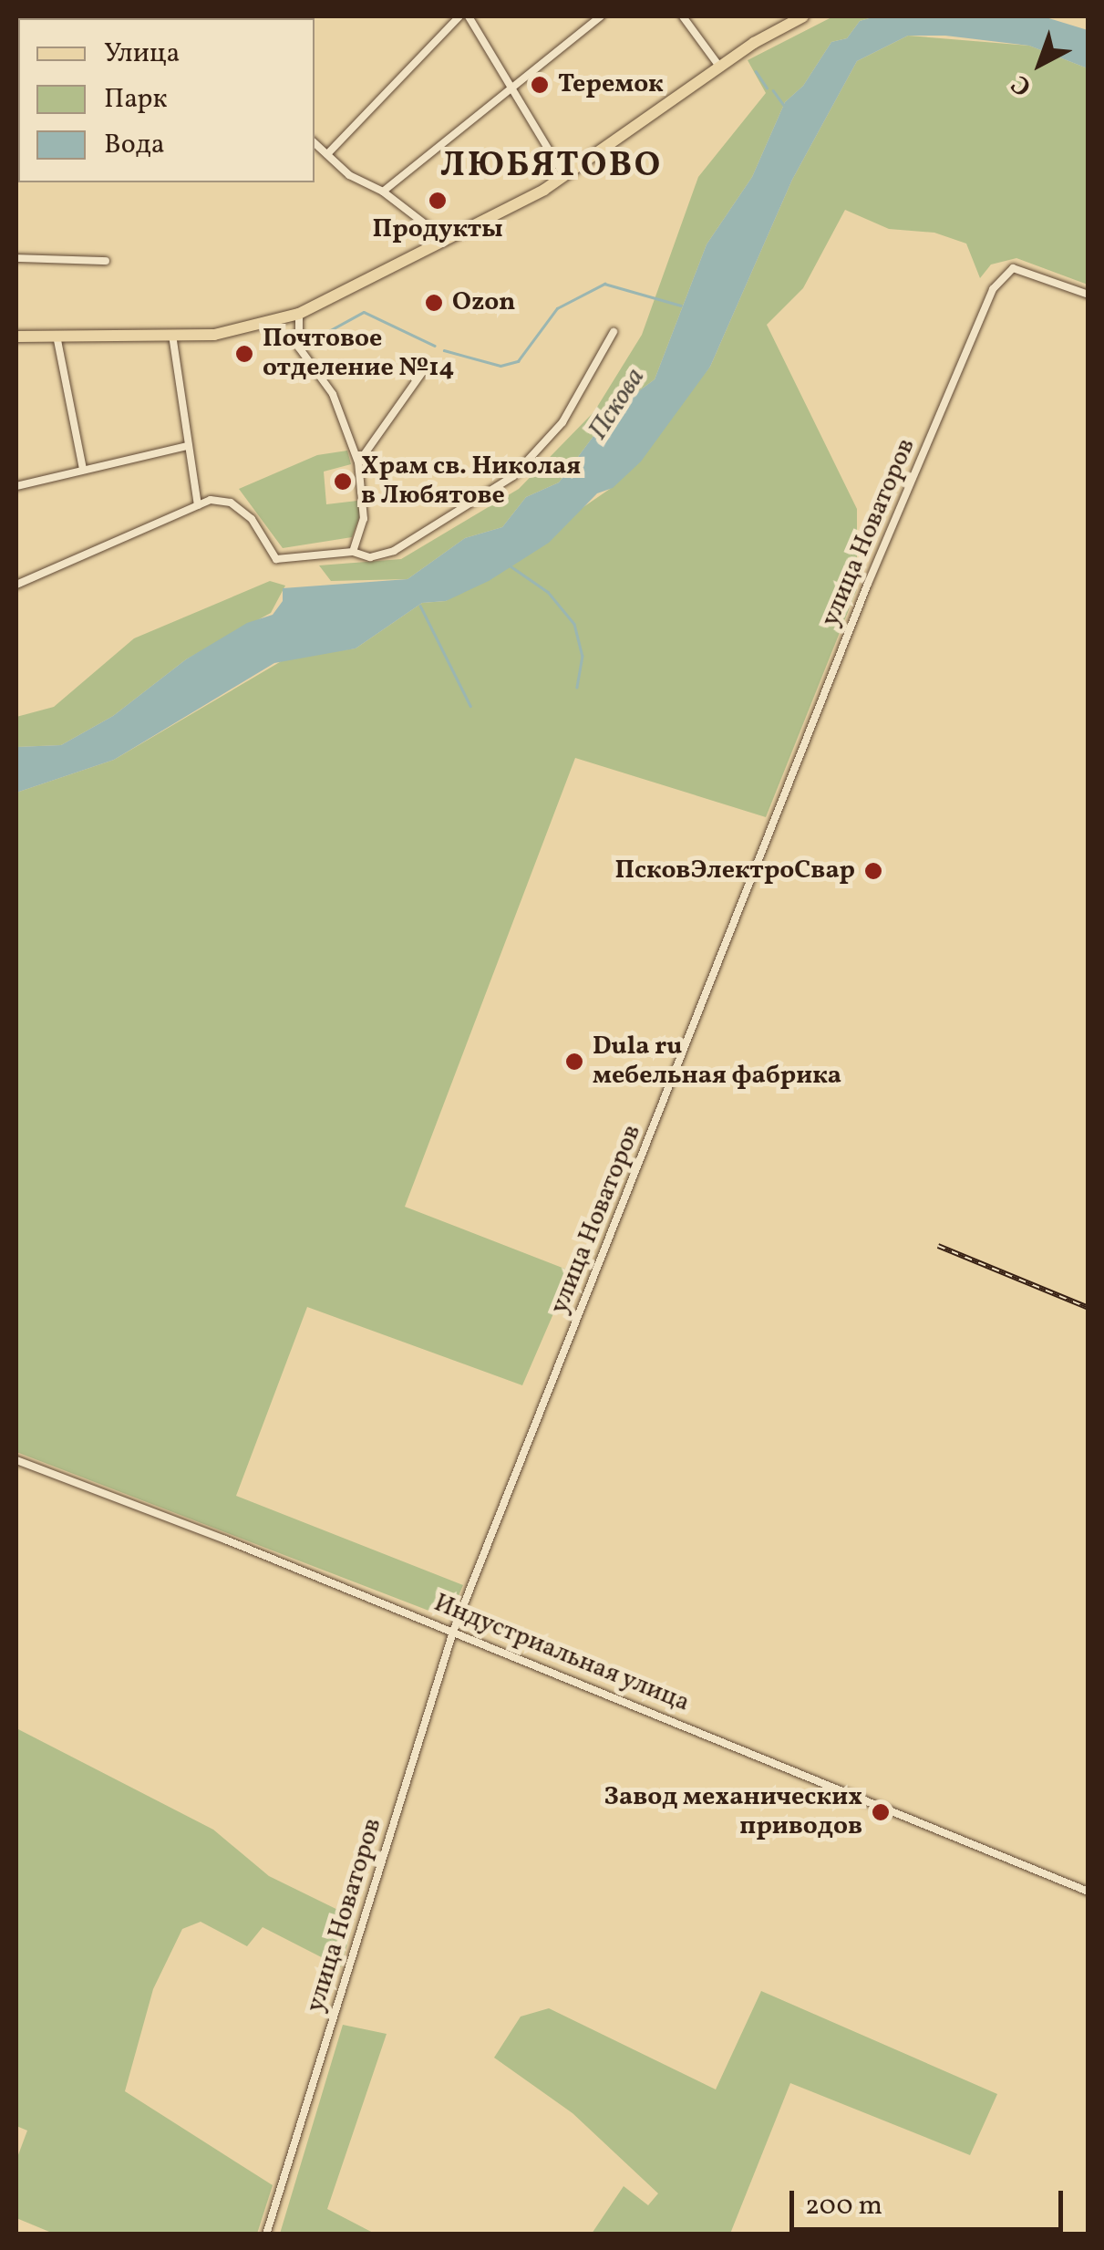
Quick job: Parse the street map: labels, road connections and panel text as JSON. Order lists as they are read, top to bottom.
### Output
{
  "streets": {
    "street": ["улица Новаторов", "Индустриальная улица"]
  },
  "crossings": [
    ["улица Новаторов", "Индустриальная улица"]
  ],
  "districts": ["ЛЮБЯТОВО"],
  "water": ["Пскова"],
  "places": [
    "Теремок",
    "Продукты",
    "Ozon",
    "Почтовое отделение №14",
    "Храм св. Николая в Любятове",
    "ПсковЭлектроСвар",
    "Dula ru мебельная фабрика",
    "Завод механических приводов"
  ],
  "legend": ["Улица", "Парк", "Вода"],
  "scale_bar": "200 m",
  "north": "bottom left"
}
